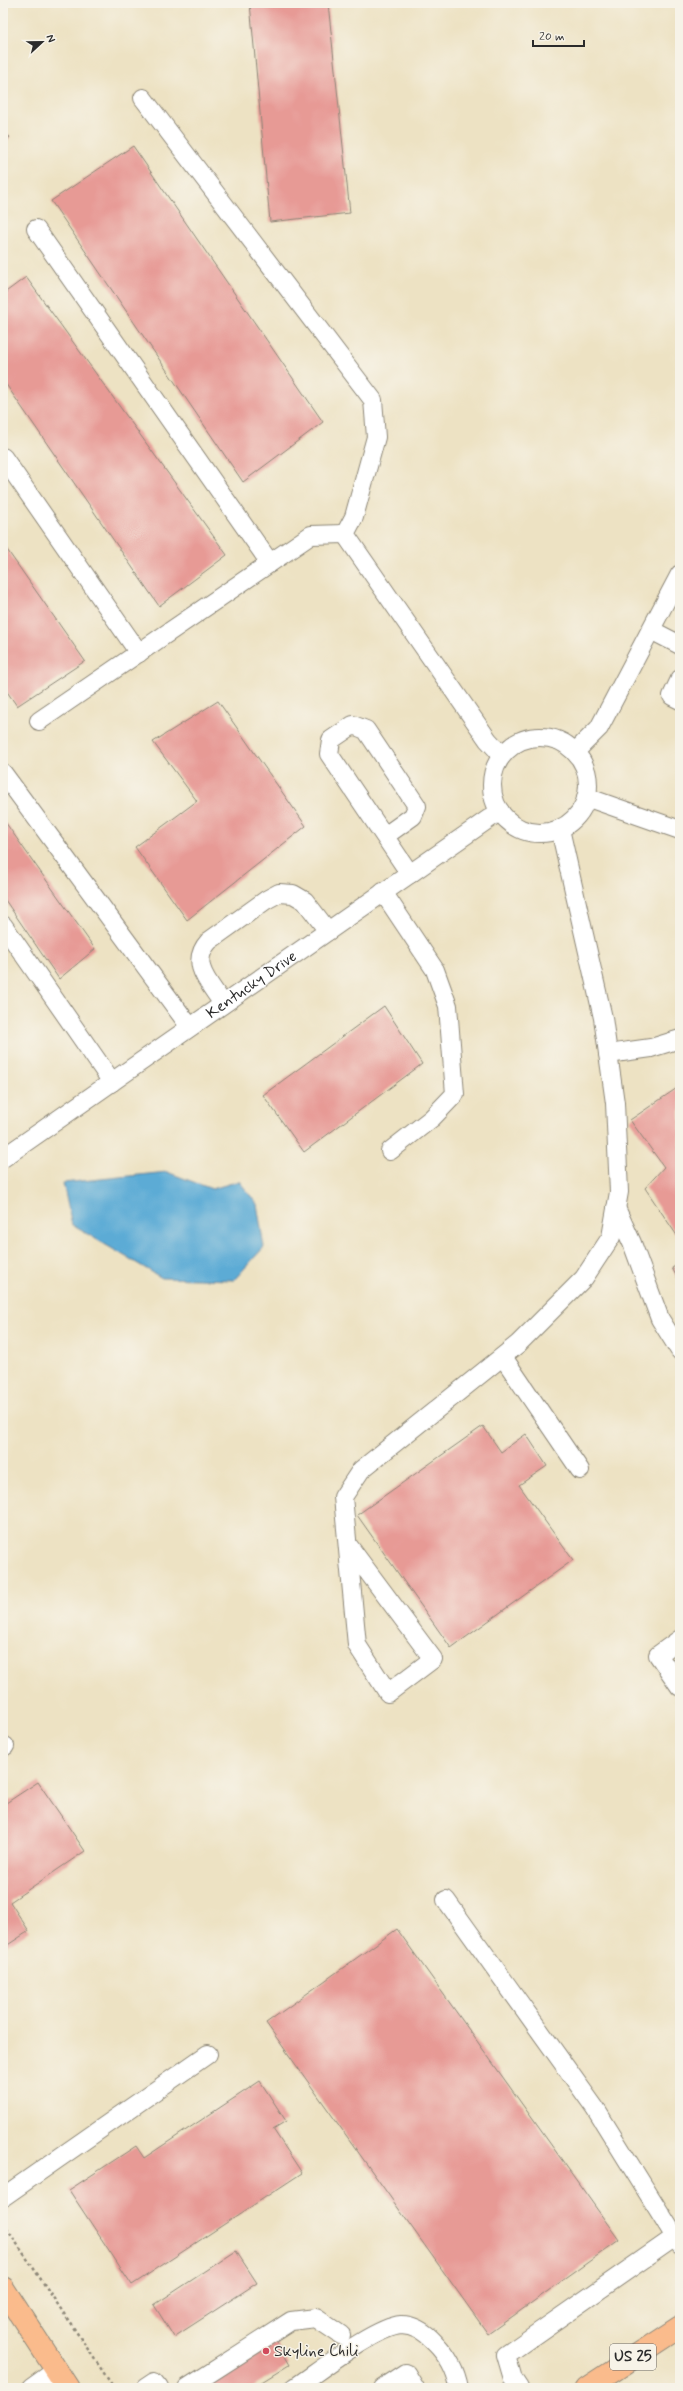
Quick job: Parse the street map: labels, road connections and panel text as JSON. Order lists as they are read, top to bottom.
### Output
{
  "streets": {
    "main road": ["US 25"],
    "street": ["Kentucky Drive"]
  },
  "places": ["Skyline Chili"],
  "scale_bar": "20 m",
  "north": "right"
}
